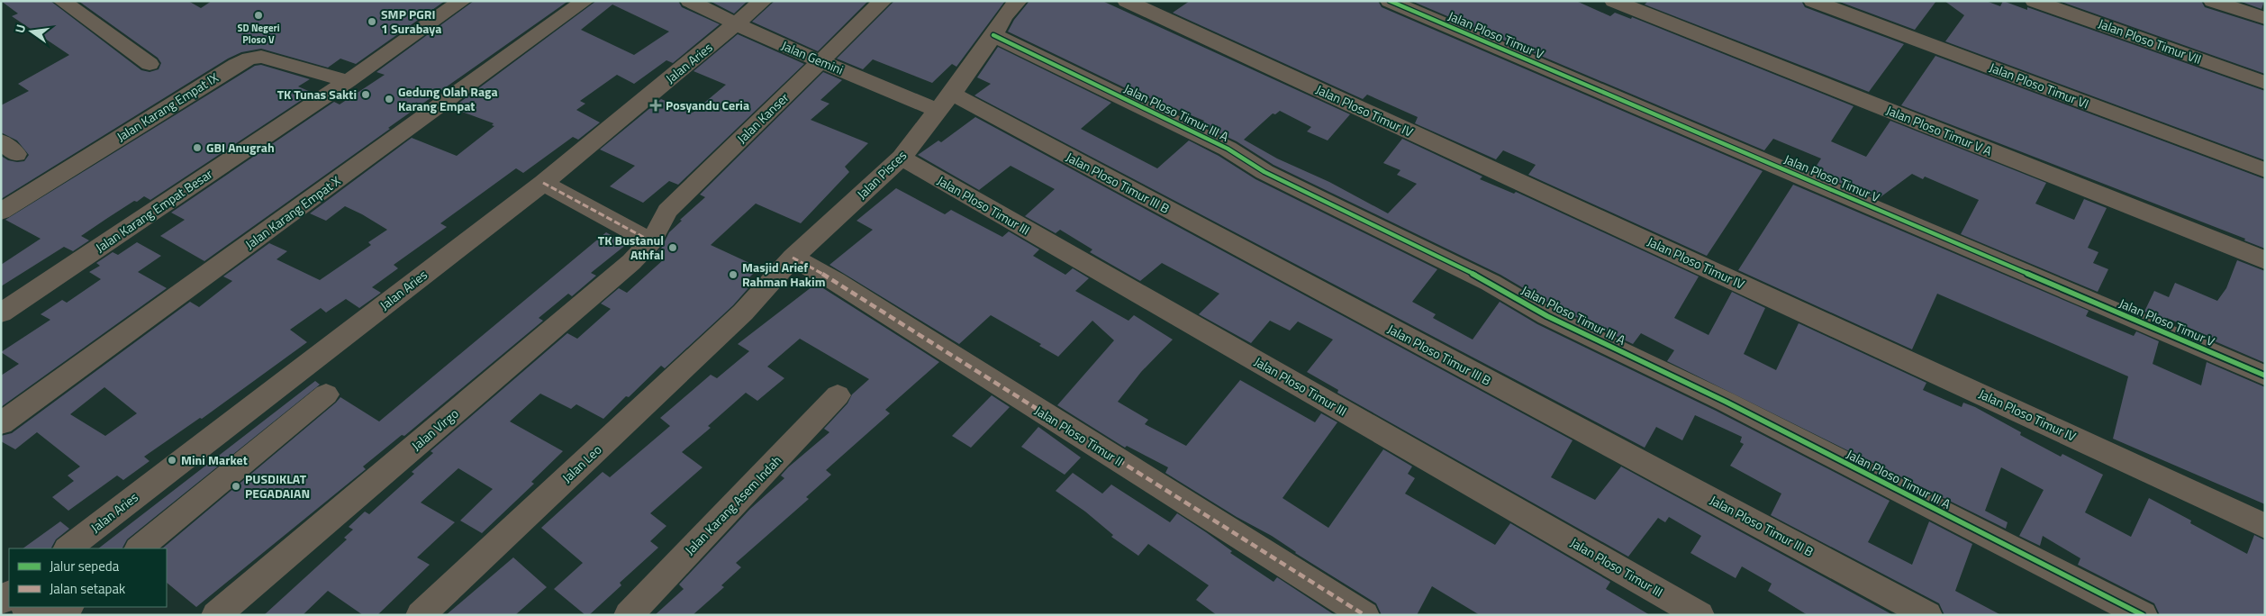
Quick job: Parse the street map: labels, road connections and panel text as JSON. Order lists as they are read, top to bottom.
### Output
{
  "streets": {
    "street": [
      "Jalan Ploso Timur V",
      "Jalan Ploso Timur VII",
      "Jalan Gemini",
      "Jalan Aries",
      "Jalan Ploso Timur VI",
      "Jalan Karang Empat IX",
      "Jalan Ploso Timur IV",
      "Jalan Ploso Timur III A",
      "Jalan Kanser",
      "Jalan Ploso Timur V A",
      "Jalan Pisces",
      "Jalan Ploso Timur III B",
      "Jalan Ploso Timur III",
      "Jalan Karang Empat Besar",
      "Jalan Karang Empat X",
      "Jalan Virgo",
      "Jalan Ploso Timur II",
      "Jalan Leo",
      "Jalan Karang Asem Indah"
    ]
  },
  "crossings": [
    ["Jalan Gemini", "Jalan Aries"],
    ["Jalan Gemini", "Jalan Kanser"],
    ["Jalan Gemini", "Jalan Pisces"],
    ["Jalan Gemini", "Jalan Ploso Timur III B"],
    ["Jalan Karang Empat IX", "Jalan Karang Empat Besar"],
    ["Jalan Ploso Timur III A", "Jalan Pisces"],
    ["Jalan Kanser", "Jalan Virgo"],
    ["Jalan Pisces", "Jalan Ploso Timur III B"],
    ["Jalan Pisces", "Jalan Ploso Timur III"],
    ["Jalan Pisces", "Jalan Ploso Timur II"],
    ["Jalan Pisces", "Jalan Leo"]
  ],
  "places": {
    "other": [
      "SD Negeri Ploso V",
      "SMP PGRI 1 Surabaya",
      "TK Tunas Sakti",
      "Gedung Olah Raga Karang Empat",
      "GBI Anugrah",
      "TK Bustanul Athfal",
      "Masjid Arief Rahman Hakim",
      "Mini Market",
      "PUSDIKLAT PEGADAIAN"
    ],
    "health": ["Posyandu Ceria"]
  },
  "legend": ["Jalur sepeda", "Jalan setapak"],
  "north": "left"
}
